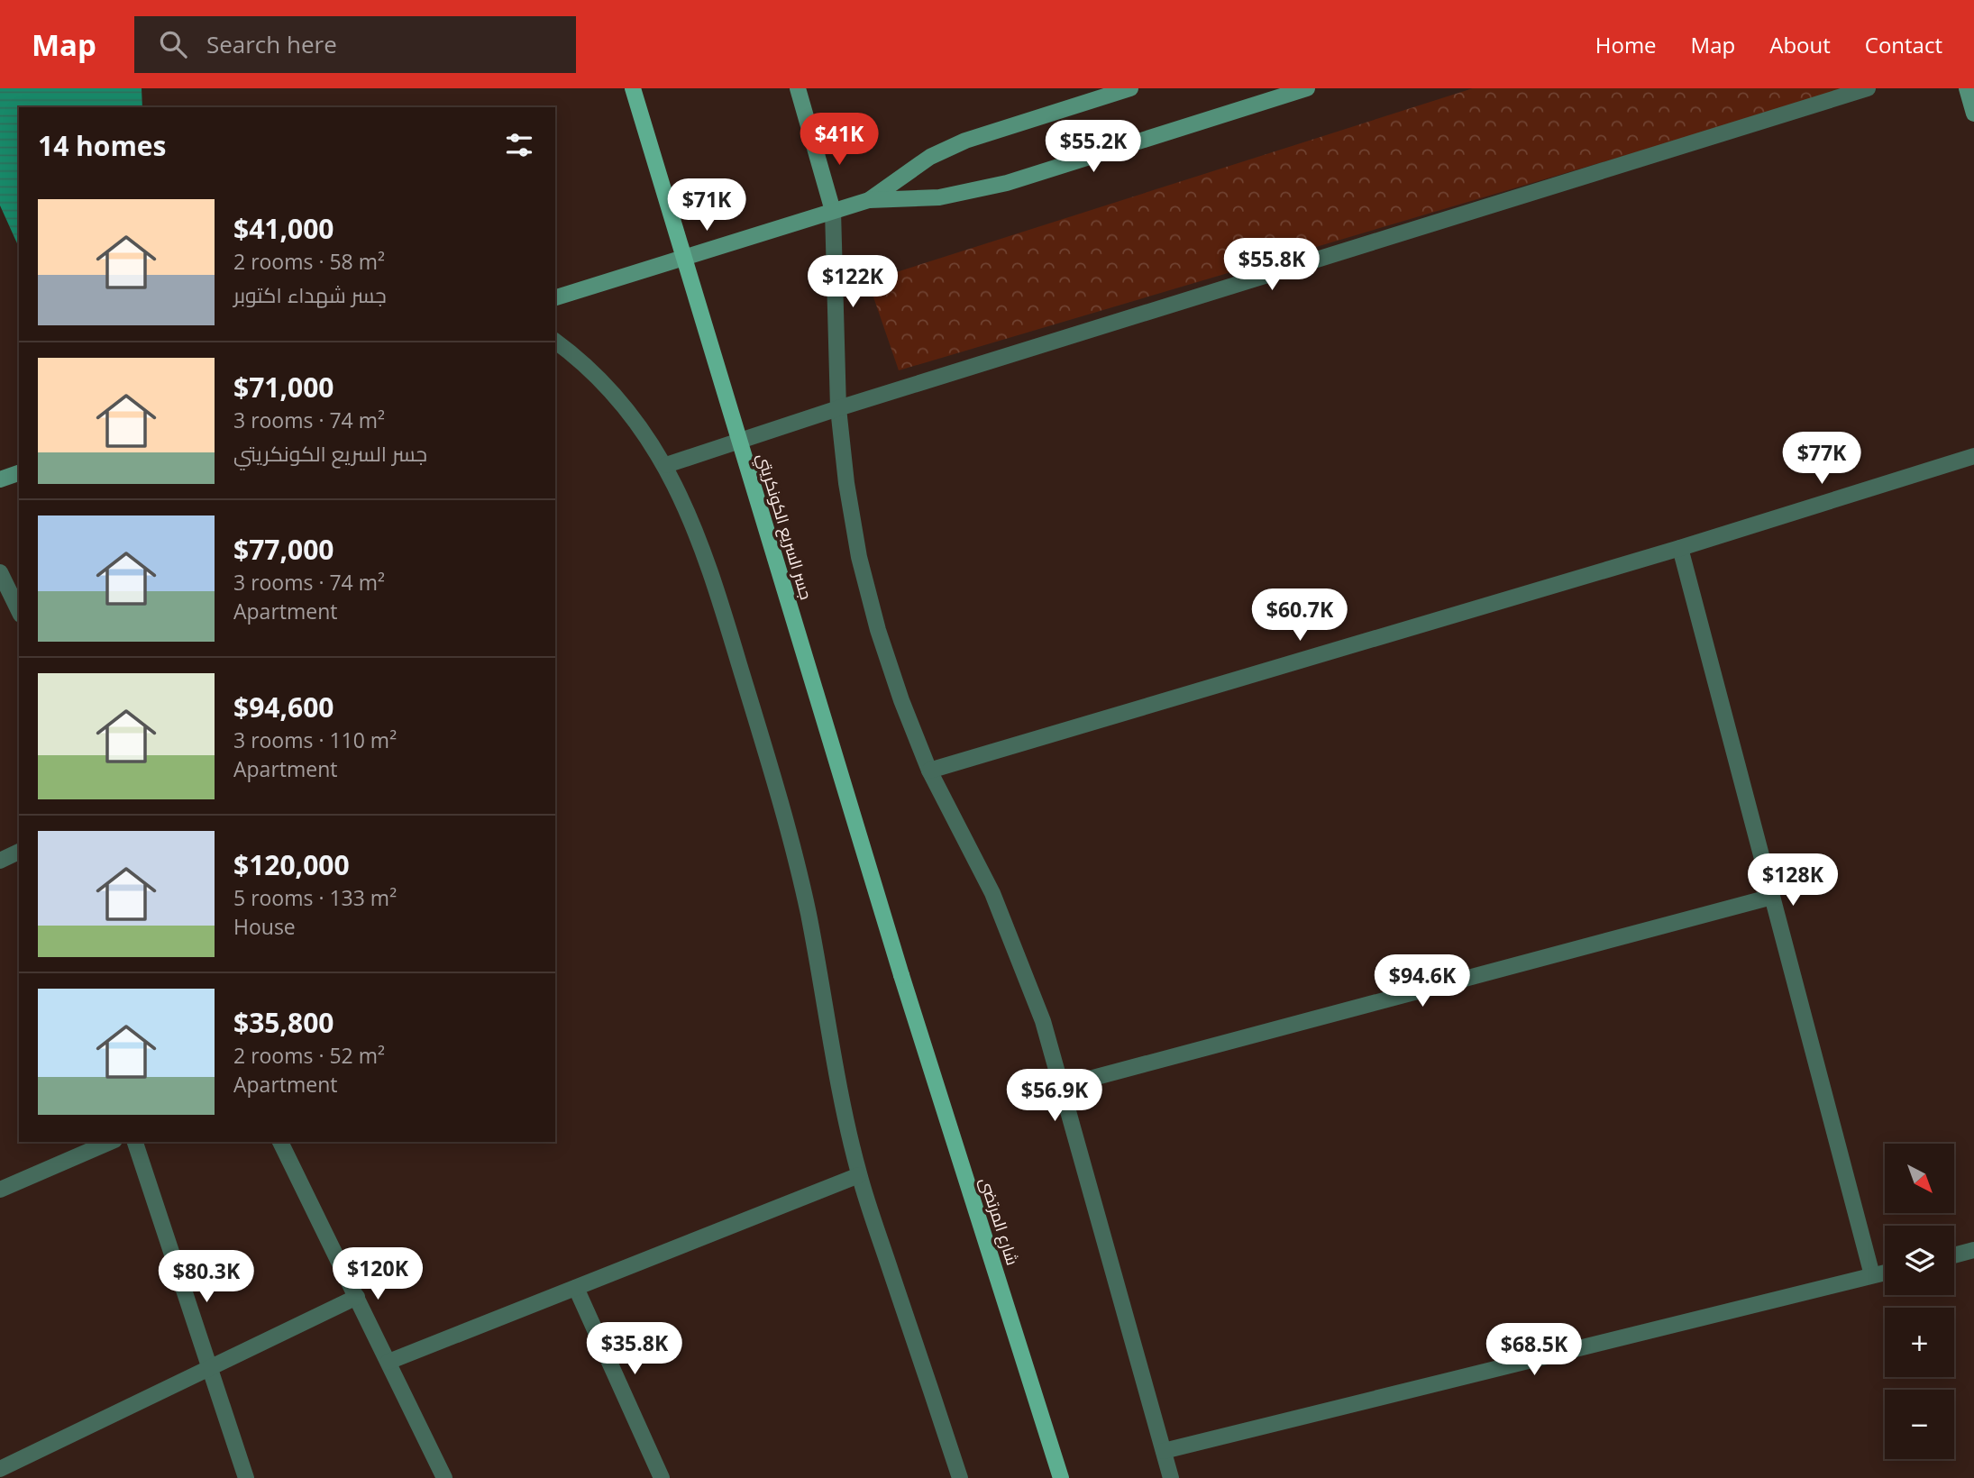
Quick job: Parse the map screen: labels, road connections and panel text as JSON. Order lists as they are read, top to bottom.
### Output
{
  "streets": {
    "main road": ["جسر السريع الكونكريتي", "شارع المرتضى"]
  },
  "crossings": [
    ["جسر السريع الكونكريتي", "شارع المرتضى"]
  ],
  "north": "bottom right",
  "page": {
    "header": "Map",
    "search": "Search here",
    "nav": [
      "Home",
      "Map",
      "About",
      "Contact"
    ],
    "heading": "14 homes",
    "price": [
      "$41K",
      "$55.2K",
      "$71K",
      "$55.8K",
      "$122K",
      "$77K",
      "$60.7K",
      "$128K",
      "$94.6K",
      "$56.9K",
      "$120K",
      "$80.3K",
      "$35.8K",
      "$68.5K"
    ],
    "list": [
      {
        "name": "$41,000",
        "note": "2 rooms · 58 m² · جسر شهداء اكتوبر"
      },
      {
        "name": "$71,000",
        "note": "3 rooms · 74 m² · جسر السريع الكونكريتي"
      },
      {
        "name": "$77,000",
        "note": "3 rooms · 74 m² · Apartment"
      },
      {
        "name": "$94,600",
        "note": "3 rooms · 110 m² · Apartment"
      },
      {
        "name": "$120,000",
        "note": "5 rooms · 133 m² · House"
      },
      {
        "name": "$35,800",
        "note": "2 rooms · 52 m² · Apartment"
      }
    ],
    "map_buttons": ["+", "−"]
  }
}
